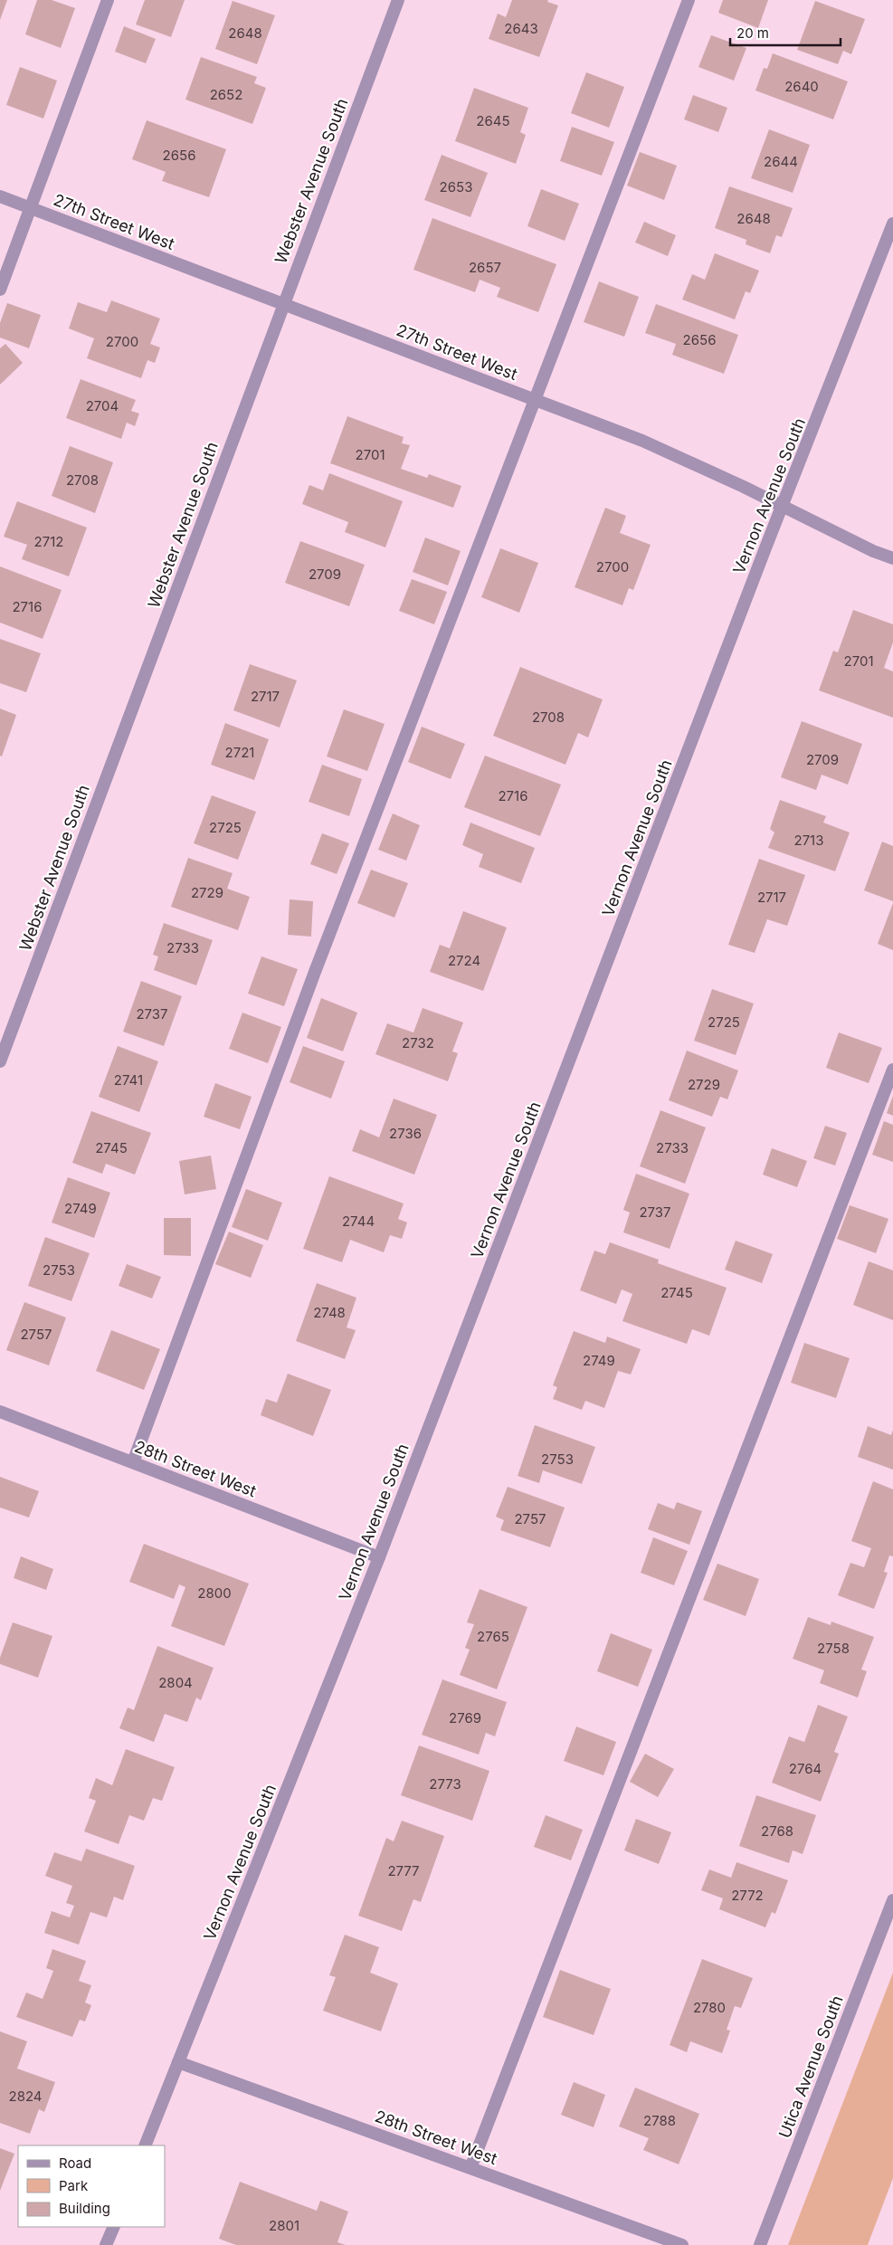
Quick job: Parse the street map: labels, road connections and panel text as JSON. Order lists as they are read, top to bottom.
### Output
{
  "streets": {
    "street": [
      "Webster Avenue South",
      "27th Street West",
      "Vernon Avenue South",
      "28th Street West",
      "Utica Avenue South"
    ]
  },
  "crossings": [
    ["Webster Avenue South", "27th Street West"],
    ["27th Street West", "Vernon Avenue South"],
    ["Vernon Avenue South", "28th Street West"]
  ],
  "house_numbers": [
    "2643",
    "2648",
    "2640",
    "2652",
    "2645",
    "2656",
    "2644",
    "2653",
    "2648",
    "2657",
    "2656",
    "2700",
    "2704",
    "2701",
    "2708",
    "2712",
    "2700",
    "2709",
    "2716",
    "2701",
    "2717",
    "2708",
    "2721",
    "2709",
    "2716",
    "2725",
    "2713",
    "2729",
    "2717",
    "2733",
    "2724",
    "2737",
    "2725",
    "2732",
    "2741",
    "2729",
    "2736",
    "2745",
    "2733",
    "2749",
    "2737",
    "2744",
    "2753",
    "2745",
    "2748",
    "2757",
    "2749",
    "2753",
    "2757",
    "2800",
    "2765",
    "2758",
    "2804",
    "2769",
    "2764",
    "2773",
    "2768",
    "2777",
    "2772",
    "2780",
    "2824",
    "2788",
    "2801"
  ],
  "legend": ["Road", "Park", "Building"],
  "scale_bar": "20 m"
}
